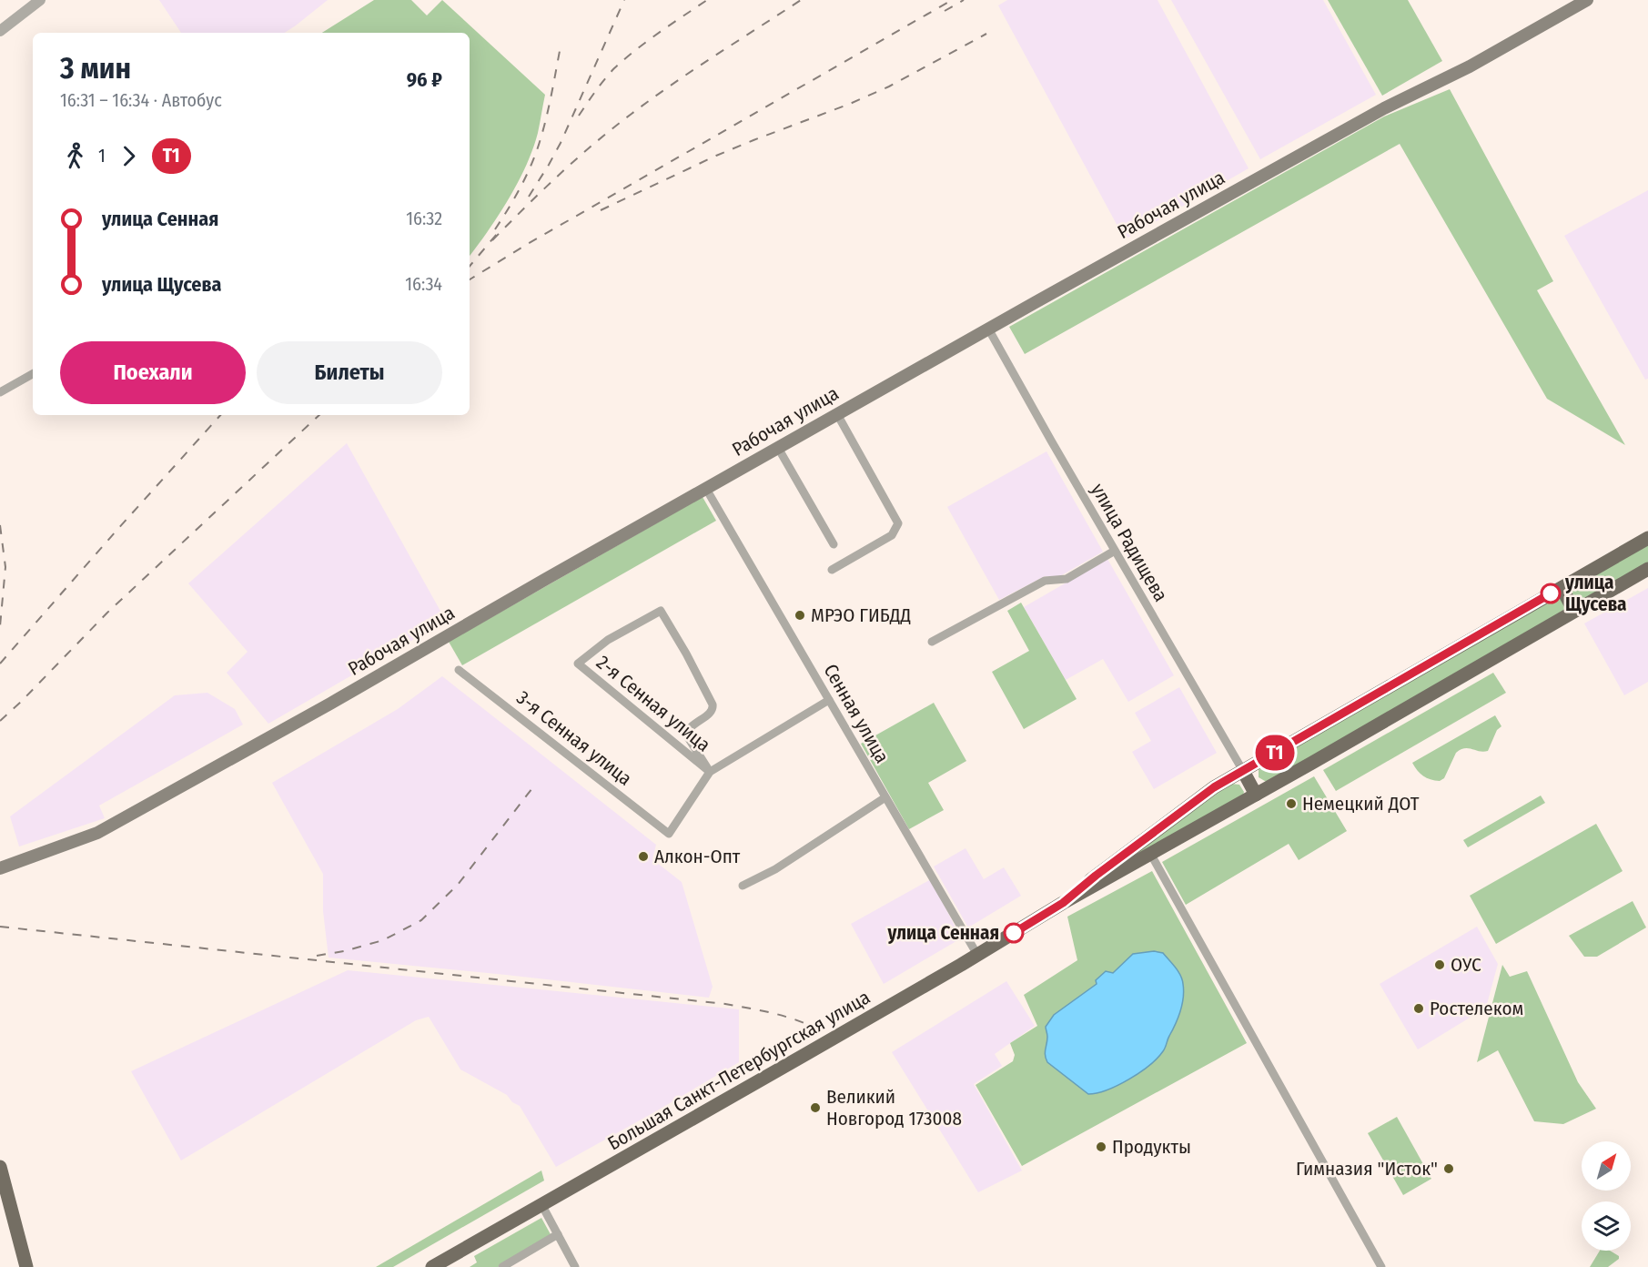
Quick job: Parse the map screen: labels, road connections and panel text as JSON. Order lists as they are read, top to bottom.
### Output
{
  "streets": {
    "main road": ["Рабочая улица", "Большая Санкт-Петербургская улица"],
    "street": [
      "улица Радищева",
      "2-я Сенная улица",
      "Сенная улица",
      "3-я Сенная улица"
    ]
  },
  "crossings": [
    ["Рабочая улица", "улица Радищева"],
    ["Рабочая улица", "Сенная улица"],
    ["улица Радищева", "Большая Санкт-Петербургская улица"],
    ["2-я Сенная улица", "3-я Сенная улица"],
    ["Сенная улица", "Большая Санкт-Петербургская улица"]
  ],
  "places": [
    "улица Щусева",
    "МРЭО ГИБДД",
    "Немецкий ДОТ",
    "Алкон-Опт",
    "улица Сенная",
    "ОУС",
    "Ростелеком",
    "Великий Новгород 173008",
    "Продукты",
    "Гимназия \"Исток\""
  ],
  "lines": ["bus line Т1"],
  "north": "top right",
  "page": {
    "on_map": "Т1",
    "heading": ["3 мин", "16:31 – 16:34 · Автобус", "96 ₽"],
    "legs": ["1", "Т1"],
    "list": [
      {
        "name": "улица Сенная",
        "value": "16:32"
      },
      {
        "name": "улица Щусева",
        "value": "16:34"
      }
    ],
    "buttons": ["Поехали", "Билеты"]
  }
}
